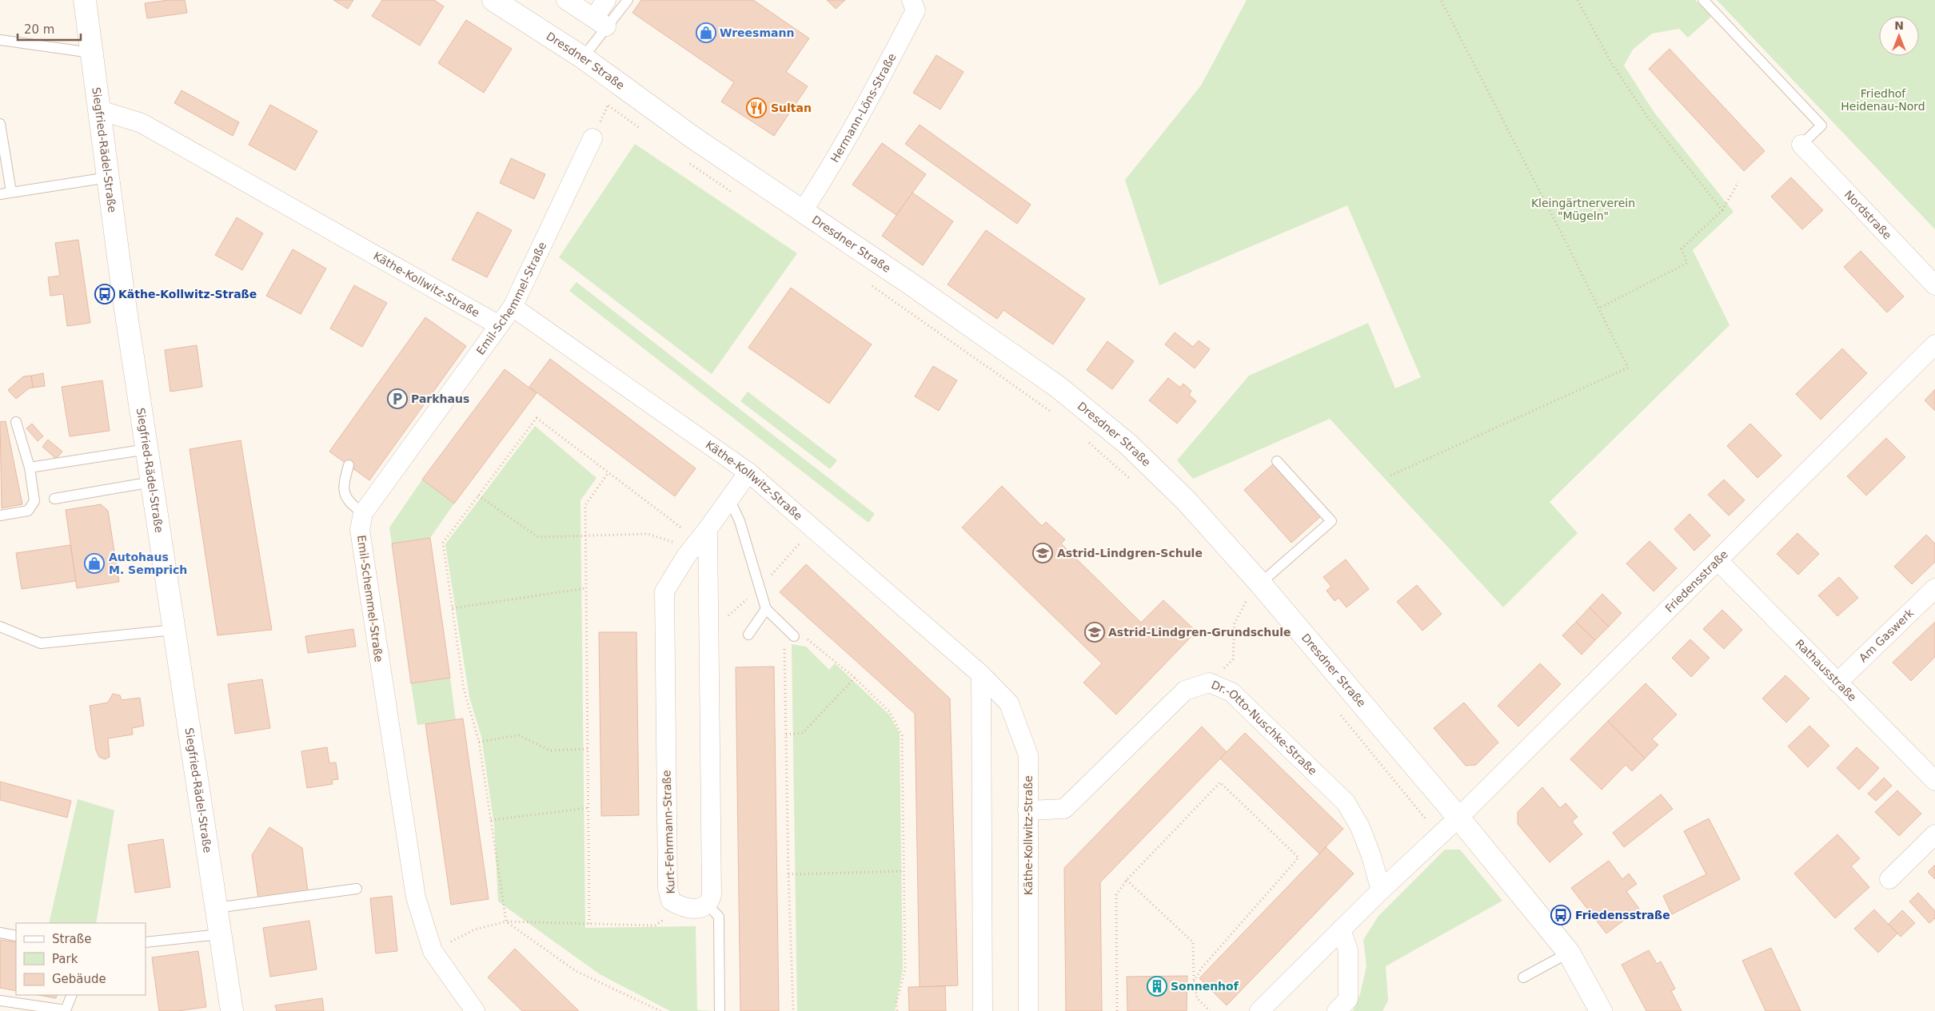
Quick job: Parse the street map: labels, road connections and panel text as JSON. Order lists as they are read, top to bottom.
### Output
{
  "streets": {
    "street": [
      "Dresdner Straße",
      "Hermann-Löns-Straße",
      "Siegfried-Rädel-Straße",
      "Nordstraße",
      "Käthe-Kollwitz-Straße",
      "Emil-Schemmel-Straße",
      "Friedensstraße",
      "Am Gaswerk",
      "Rathausstraße",
      "Dr.-Otto-Nuschke-Straße",
      "Kurt-Fehrmann-Straße"
    ]
  },
  "crossings": [
    ["Dresdner Straße", "Hermann-Löns-Straße"],
    ["Dresdner Straße", "Friedensstraße"],
    ["Siegfried-Rädel-Straße", "Käthe-Kollwitz-Straße"],
    ["Käthe-Kollwitz-Straße", "Emil-Schemmel-Straße"],
    ["Käthe-Kollwitz-Straße", "Dr.-Otto-Nuschke-Straße"],
    ["Käthe-Kollwitz-Straße", "Kurt-Fehrmann-Straße"],
    ["Friedensstraße", "Rathausstraße"],
    ["Am Gaswerk", "Rathausstraße"]
  ],
  "parks": ["Friedhof Heidenau-Nord", "Kleingärtnerverein \"Mügeln\""],
  "places": {
    "shop": ["Wreesmann", "Autohaus M. Semprich"],
    "restaurant": ["Sultan"],
    "bus stop": ["Käthe-Kollwitz-Straße", "Friedensstraße"],
    "parking": ["Parkhaus"],
    "school or university": ["Astrid-Lindgren-Schule", "Astrid-Lindgren-Grundschule"],
    "building": ["Sonnenhof"]
  },
  "legend": ["Straße", "Park", "Gebäude"],
  "scale_bar": "20 m",
  "north": "top"
}
